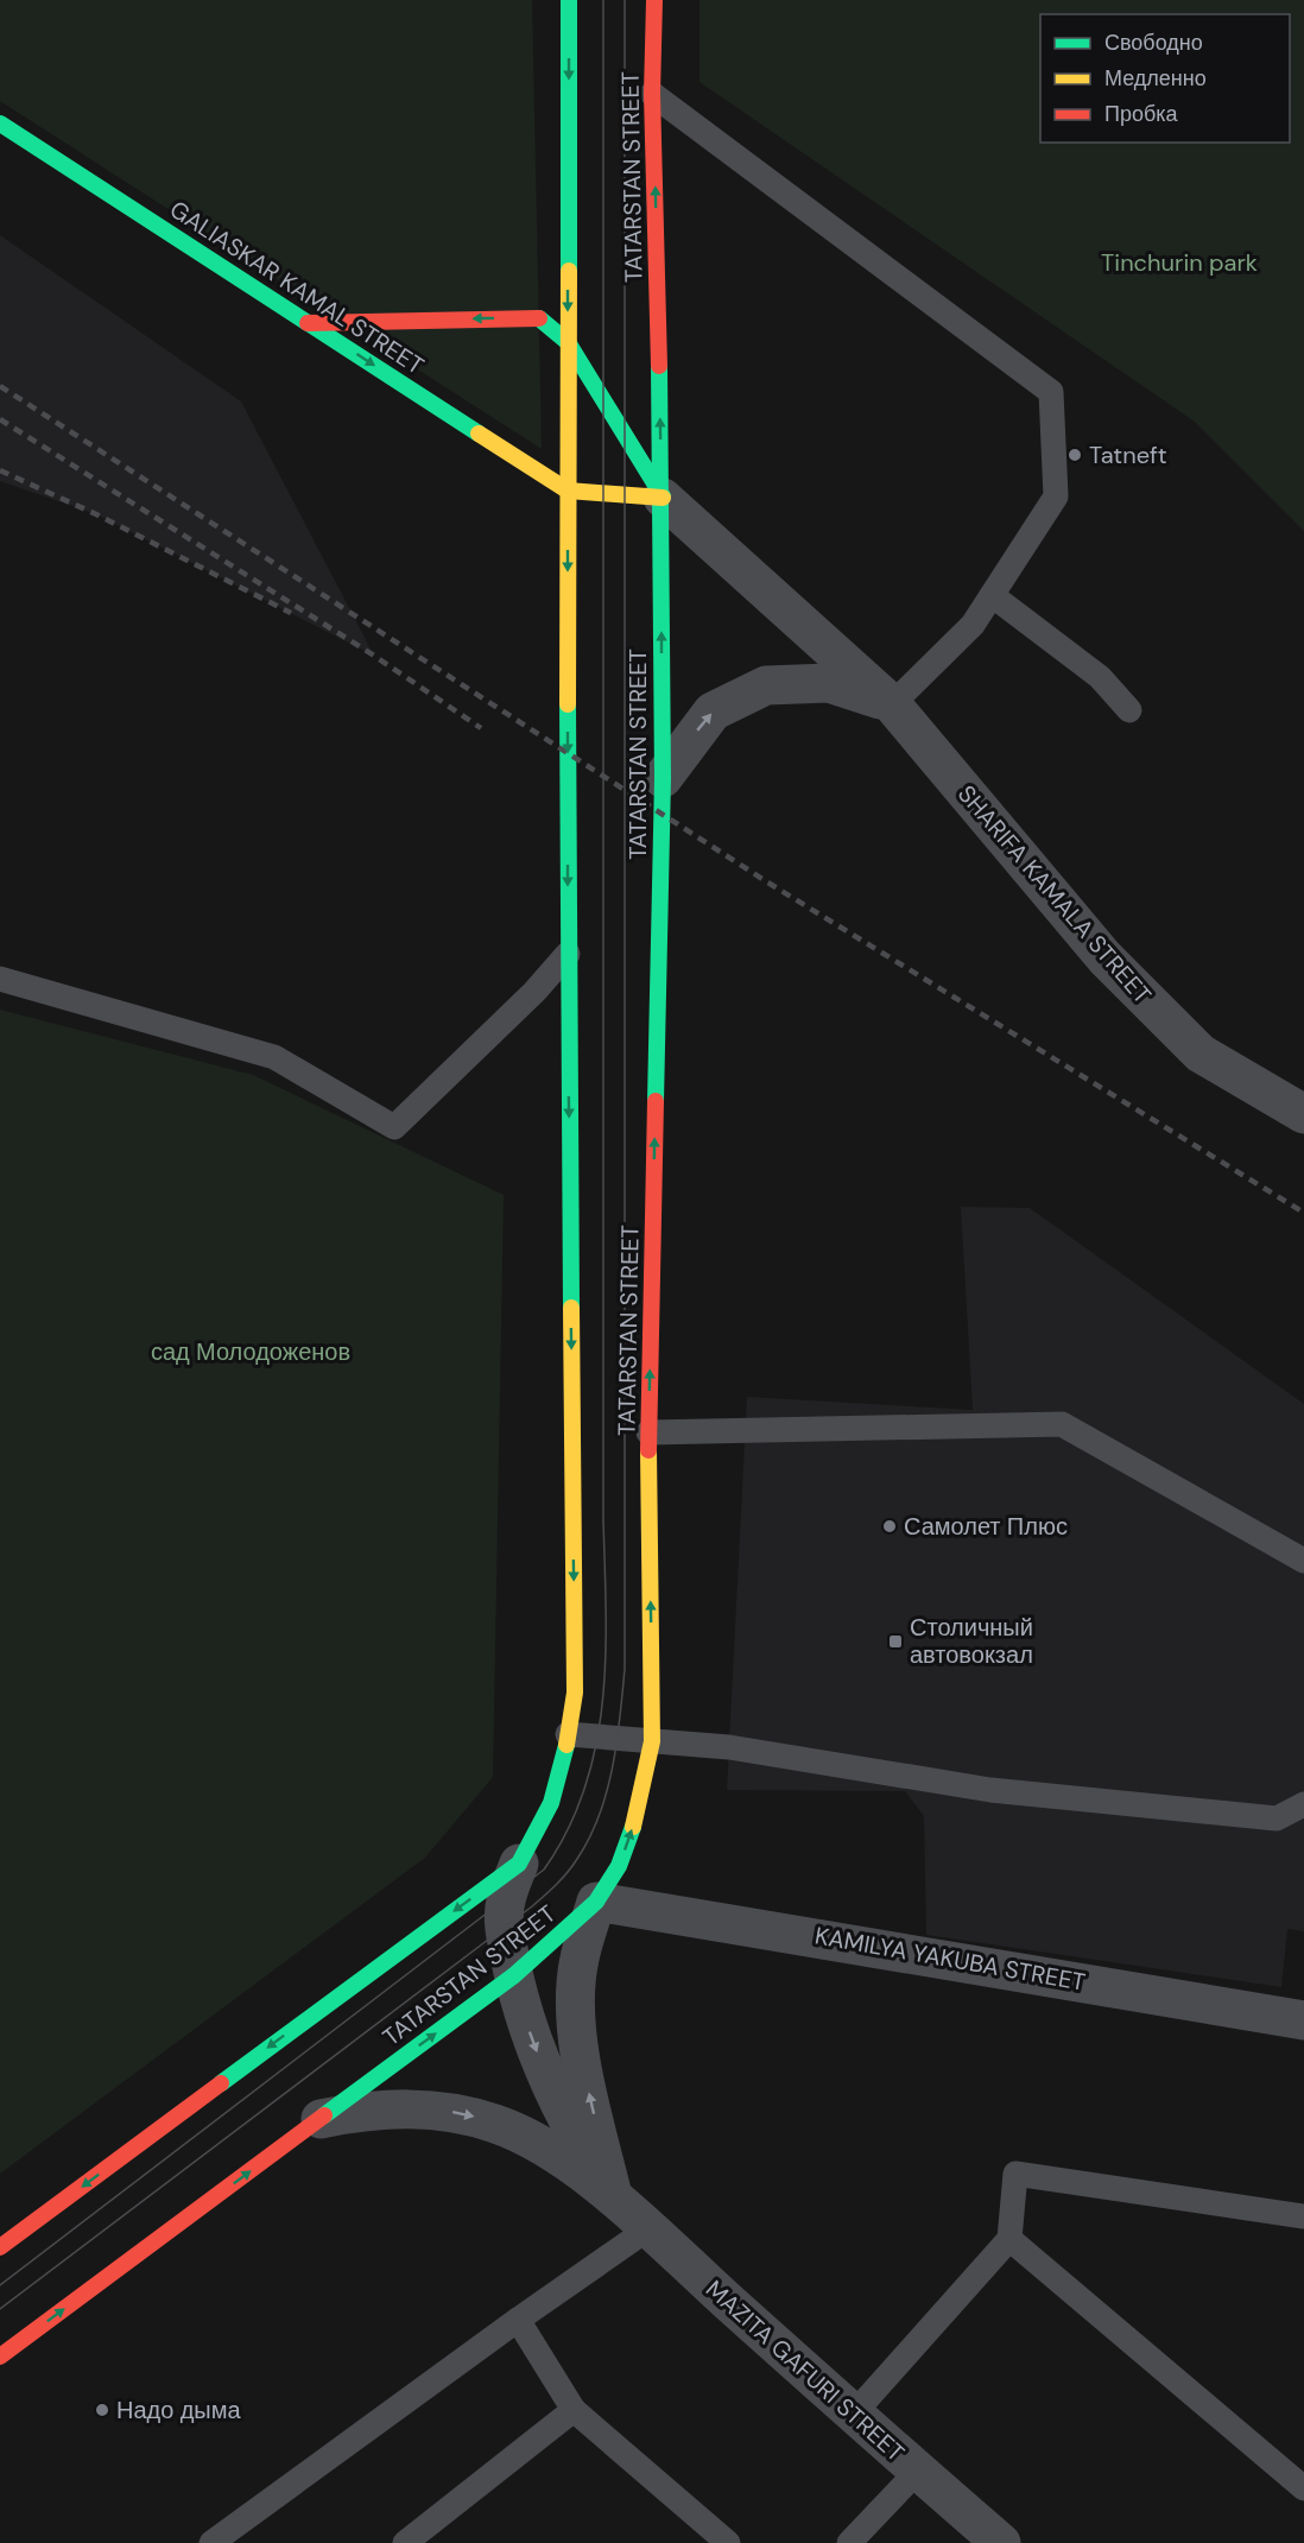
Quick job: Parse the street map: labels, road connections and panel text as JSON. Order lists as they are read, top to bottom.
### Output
{
  "streets": {
    "main road": ["TATARSTAN STREET", "GALIASKAR KAMAL STREET"],
    "street": ["SHARIFA KAMALA STREET", "KAMILYA YAKUBA STREET", "MAZITA GAFURI STREET"]
  },
  "crossings": [
    ["TATARSTAN STREET", "SHARIFA KAMALA STREET"],
    ["TATARSTAN STREET", "KAMILYA YAKUBA STREET"]
  ],
  "one_way": ["GALIASKAR KAMAL STREET"],
  "parks": ["Tinchurin park", "сад Молодоженов"],
  "places": {
    "other": ["Tatneft", "Самолет Плюс", "Надо дыма"],
    "transit": ["Столичный автовокзал"]
  },
  "legend": ["Свободно", "Медленно", "Пробка"]
}
